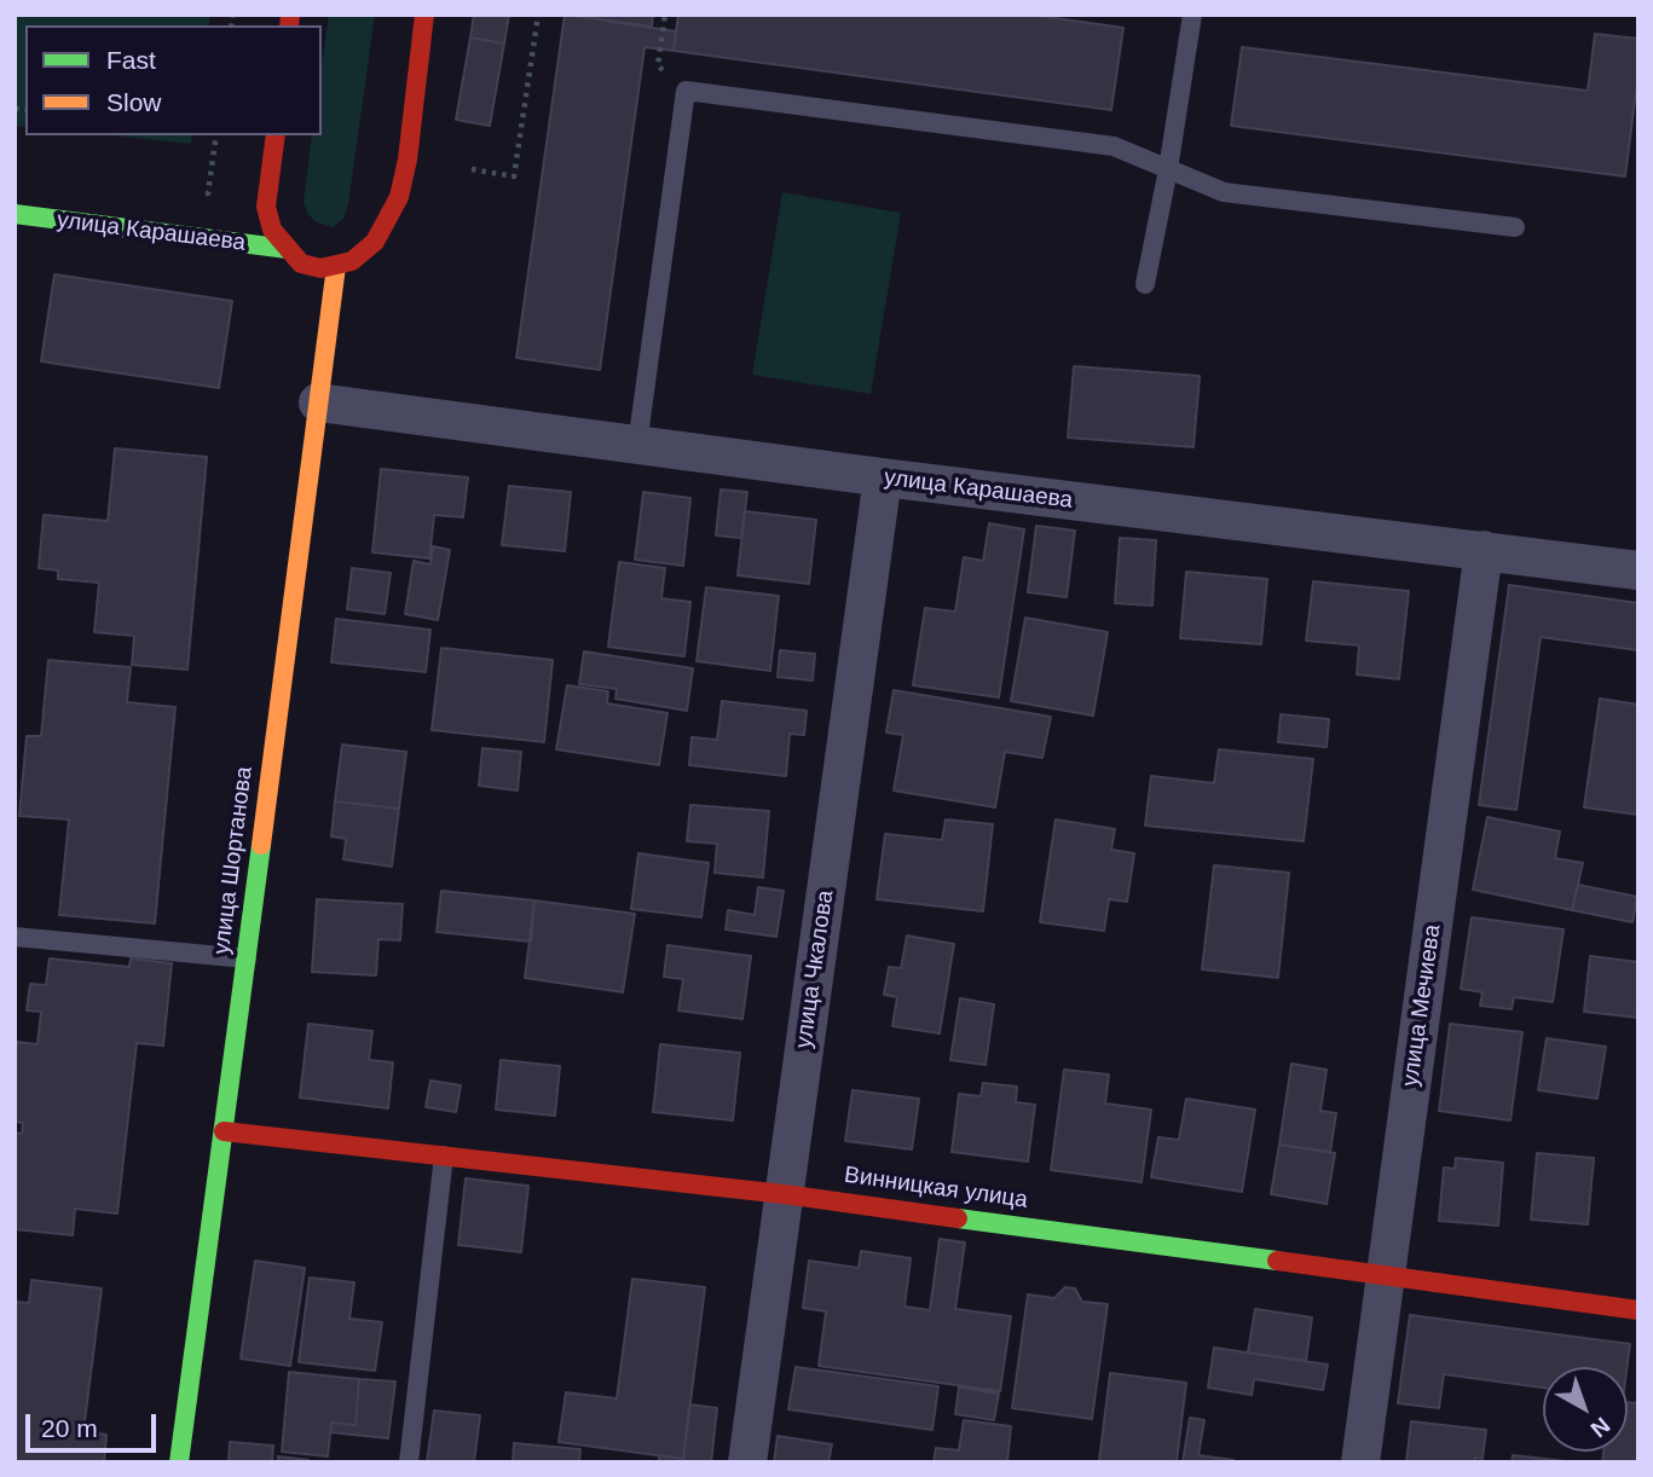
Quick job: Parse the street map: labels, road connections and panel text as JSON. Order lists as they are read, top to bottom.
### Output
{
  "streets": {
    "street": [
      "улица Карашаева",
      "улица Шортанова",
      "улица Чкалова",
      "улица Мечиева",
      "Винницкая улица"
    ]
  },
  "crossings": [
    ["улица Карашаева", "улица Шортанова"],
    ["улица Карашаева", "улица Чкалова"],
    ["улица Карашаева", "улица Мечиева"],
    ["улица Шортанова", "Винницкая улица"],
    ["улица Чкалова", "Винницкая улица"],
    ["улица Мечиева", "Винницкая улица"]
  ],
  "legend": ["Fast", "Slow"],
  "scale_bar": "20 m",
  "north": "bottom right"
}
